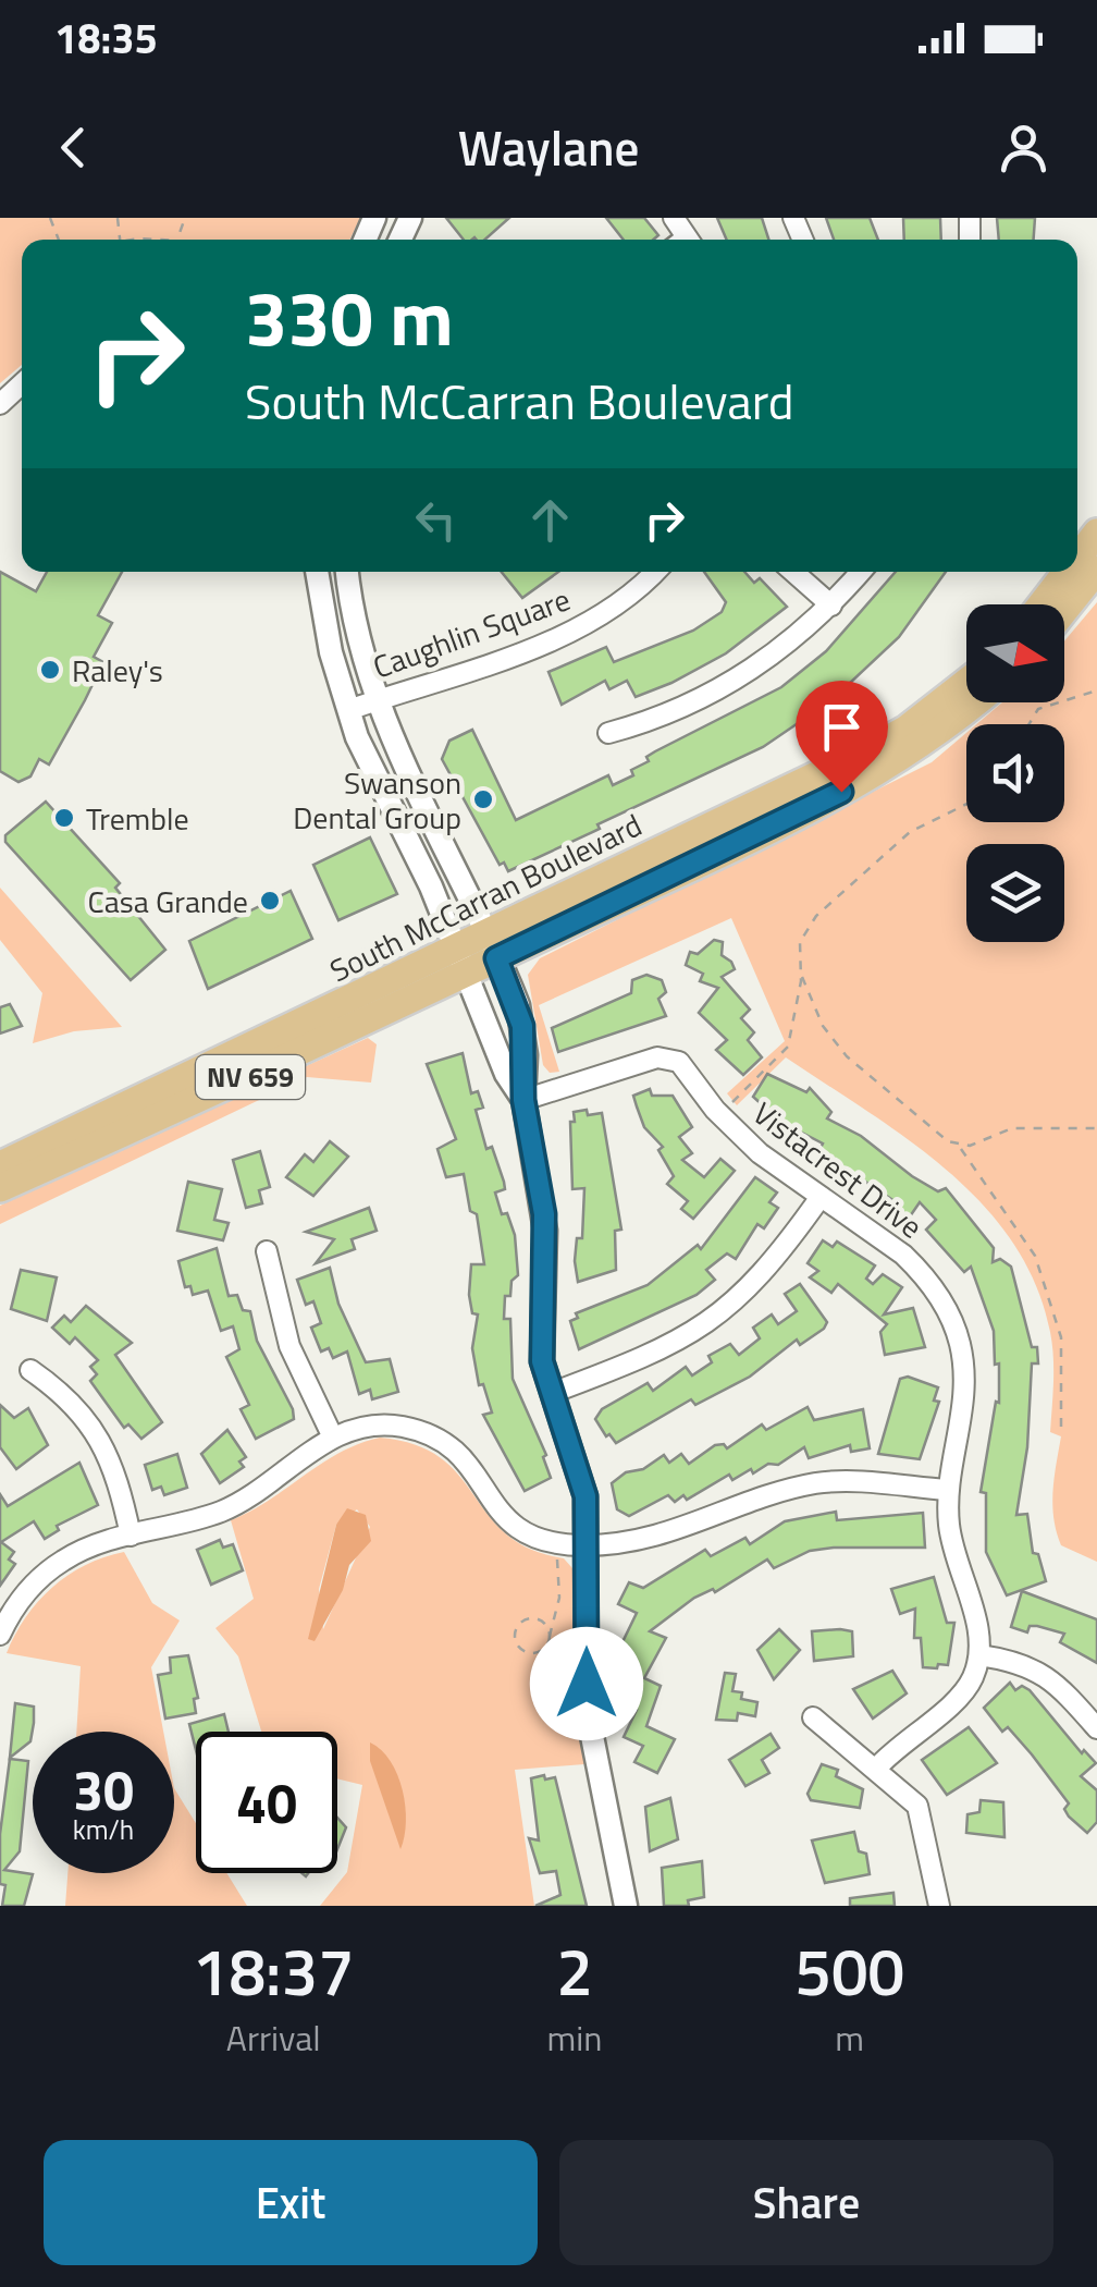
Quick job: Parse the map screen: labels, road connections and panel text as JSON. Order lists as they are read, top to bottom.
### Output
{
  "streets": {
    "main road": ["South McCarran Boulevard", "NV 659"],
    "street": ["Caughlin Square", "Vistacrest Drive"]
  },
  "places": [
    "Raley's",
    "Swanson Dental Group",
    "Tremble",
    "Casa Grande"
  ],
  "north": "right",
  "page": {
    "status": "18:35",
    "header": "Waylane",
    "turn": ["330 m", "South McCarran Boulevard"],
    "speed": "30 km/h",
    "limit": "40",
    "eta": [
      "18:37",
      "Arrival",
      "2",
      "min",
      "500",
      "m"
    ],
    "buttons": ["Exit", "Share"]
  }
}
